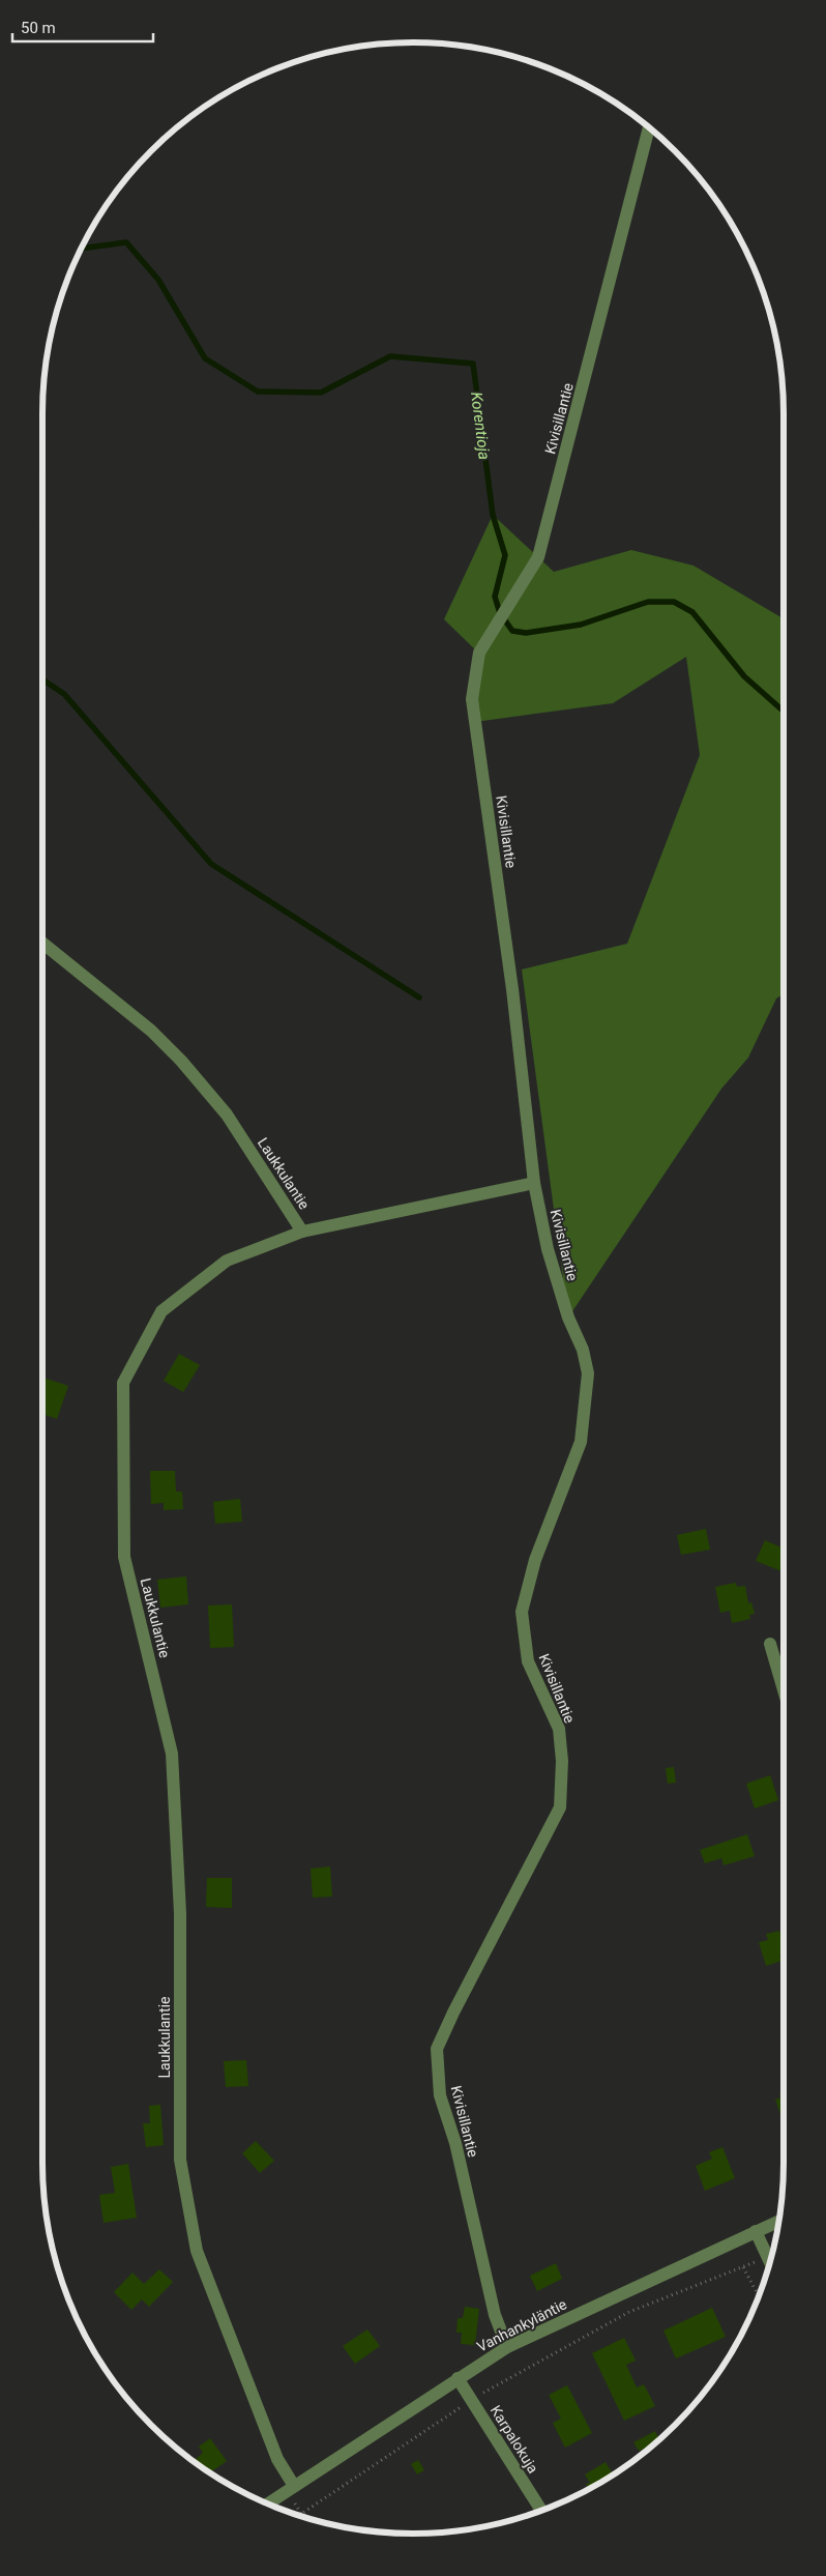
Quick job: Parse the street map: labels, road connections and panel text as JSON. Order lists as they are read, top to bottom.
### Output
{
  "streets": {
    "street": [
      "Kivisillantie",
      "Laukkulantie",
      "Vanhankyläntie",
      "Karpalokuja"
    ]
  },
  "crossings": [
    ["Kivisillantie", "Vanhankyläntie"],
    ["Laukkulantie", "Vanhankyläntie"],
    ["Vanhankyläntie", "Karpalokuja"]
  ],
  "water": ["Korentioja"],
  "scale_bar": "50 m"
}
